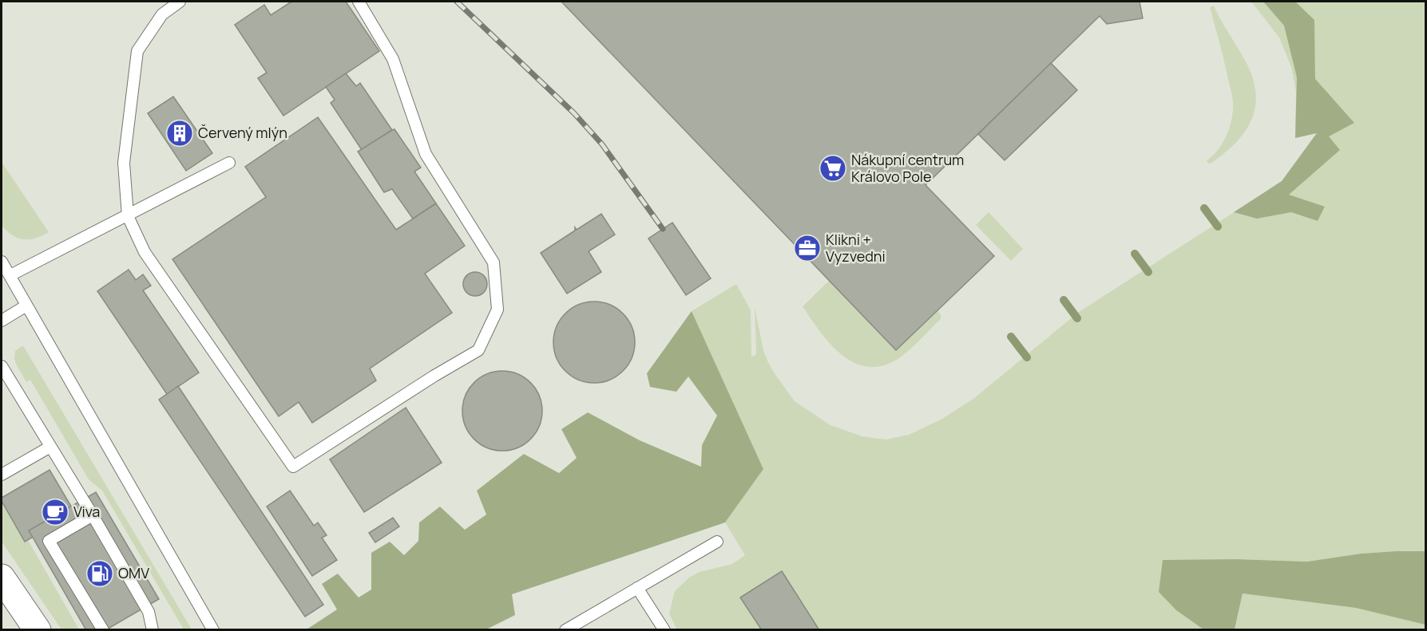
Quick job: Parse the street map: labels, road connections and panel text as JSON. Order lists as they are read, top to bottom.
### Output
{
  "places": {
    "building": ["Červený mlýn"],
    "supermarket": ["Nákupní centrum Královo Pole"],
    "office": ["Klikni + Vyzvedni"],
    "cafe": ["Viva"],
    "fuel station": ["OMV"]
  }
}
